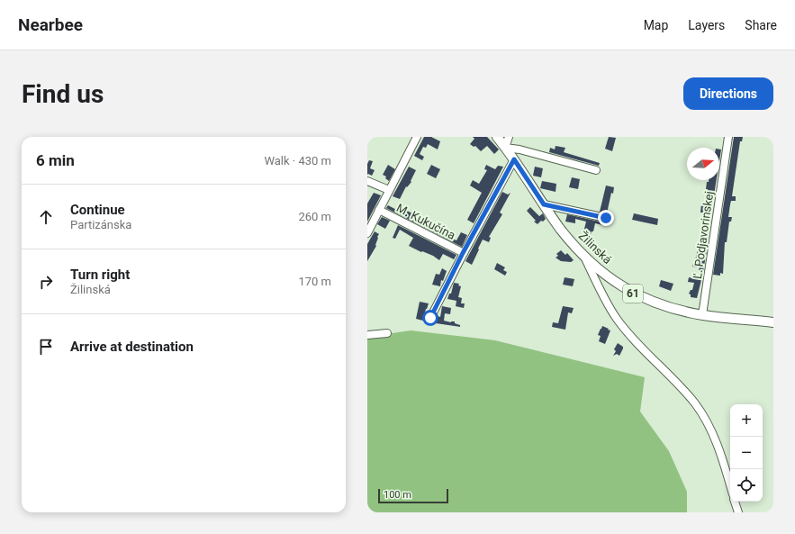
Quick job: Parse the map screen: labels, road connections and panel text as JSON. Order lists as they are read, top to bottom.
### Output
{
  "streets": {
    "main road": ["Žilinská", "61"],
    "street": ["M. Kukučína", "Ľ. Podjavorinskej"]
  },
  "crossings": [
    ["Ľ. Podjavorinskej", "Žilinská"],
    ["Ľ. Podjavorinskej", "61"],
    ["Žilinská", "61"]
  ],
  "scale_bar": "100 m",
  "north": "right",
  "page": {
    "header": "Nearbee",
    "nav": ["Map", "Layers", "Share"],
    "buttons": "Directions",
    "title": "Find us",
    "heading": ["6 min", "Walk · 430 m"],
    "list": [
      ["Continue", "Partizánska", "260 m"],
      ["Turn right", "Žilinská", "170 m"],
      "Arrive at destination"
    ],
    "map_buttons": ["+", "−"],
    "scale": "100 m"
  }
}
